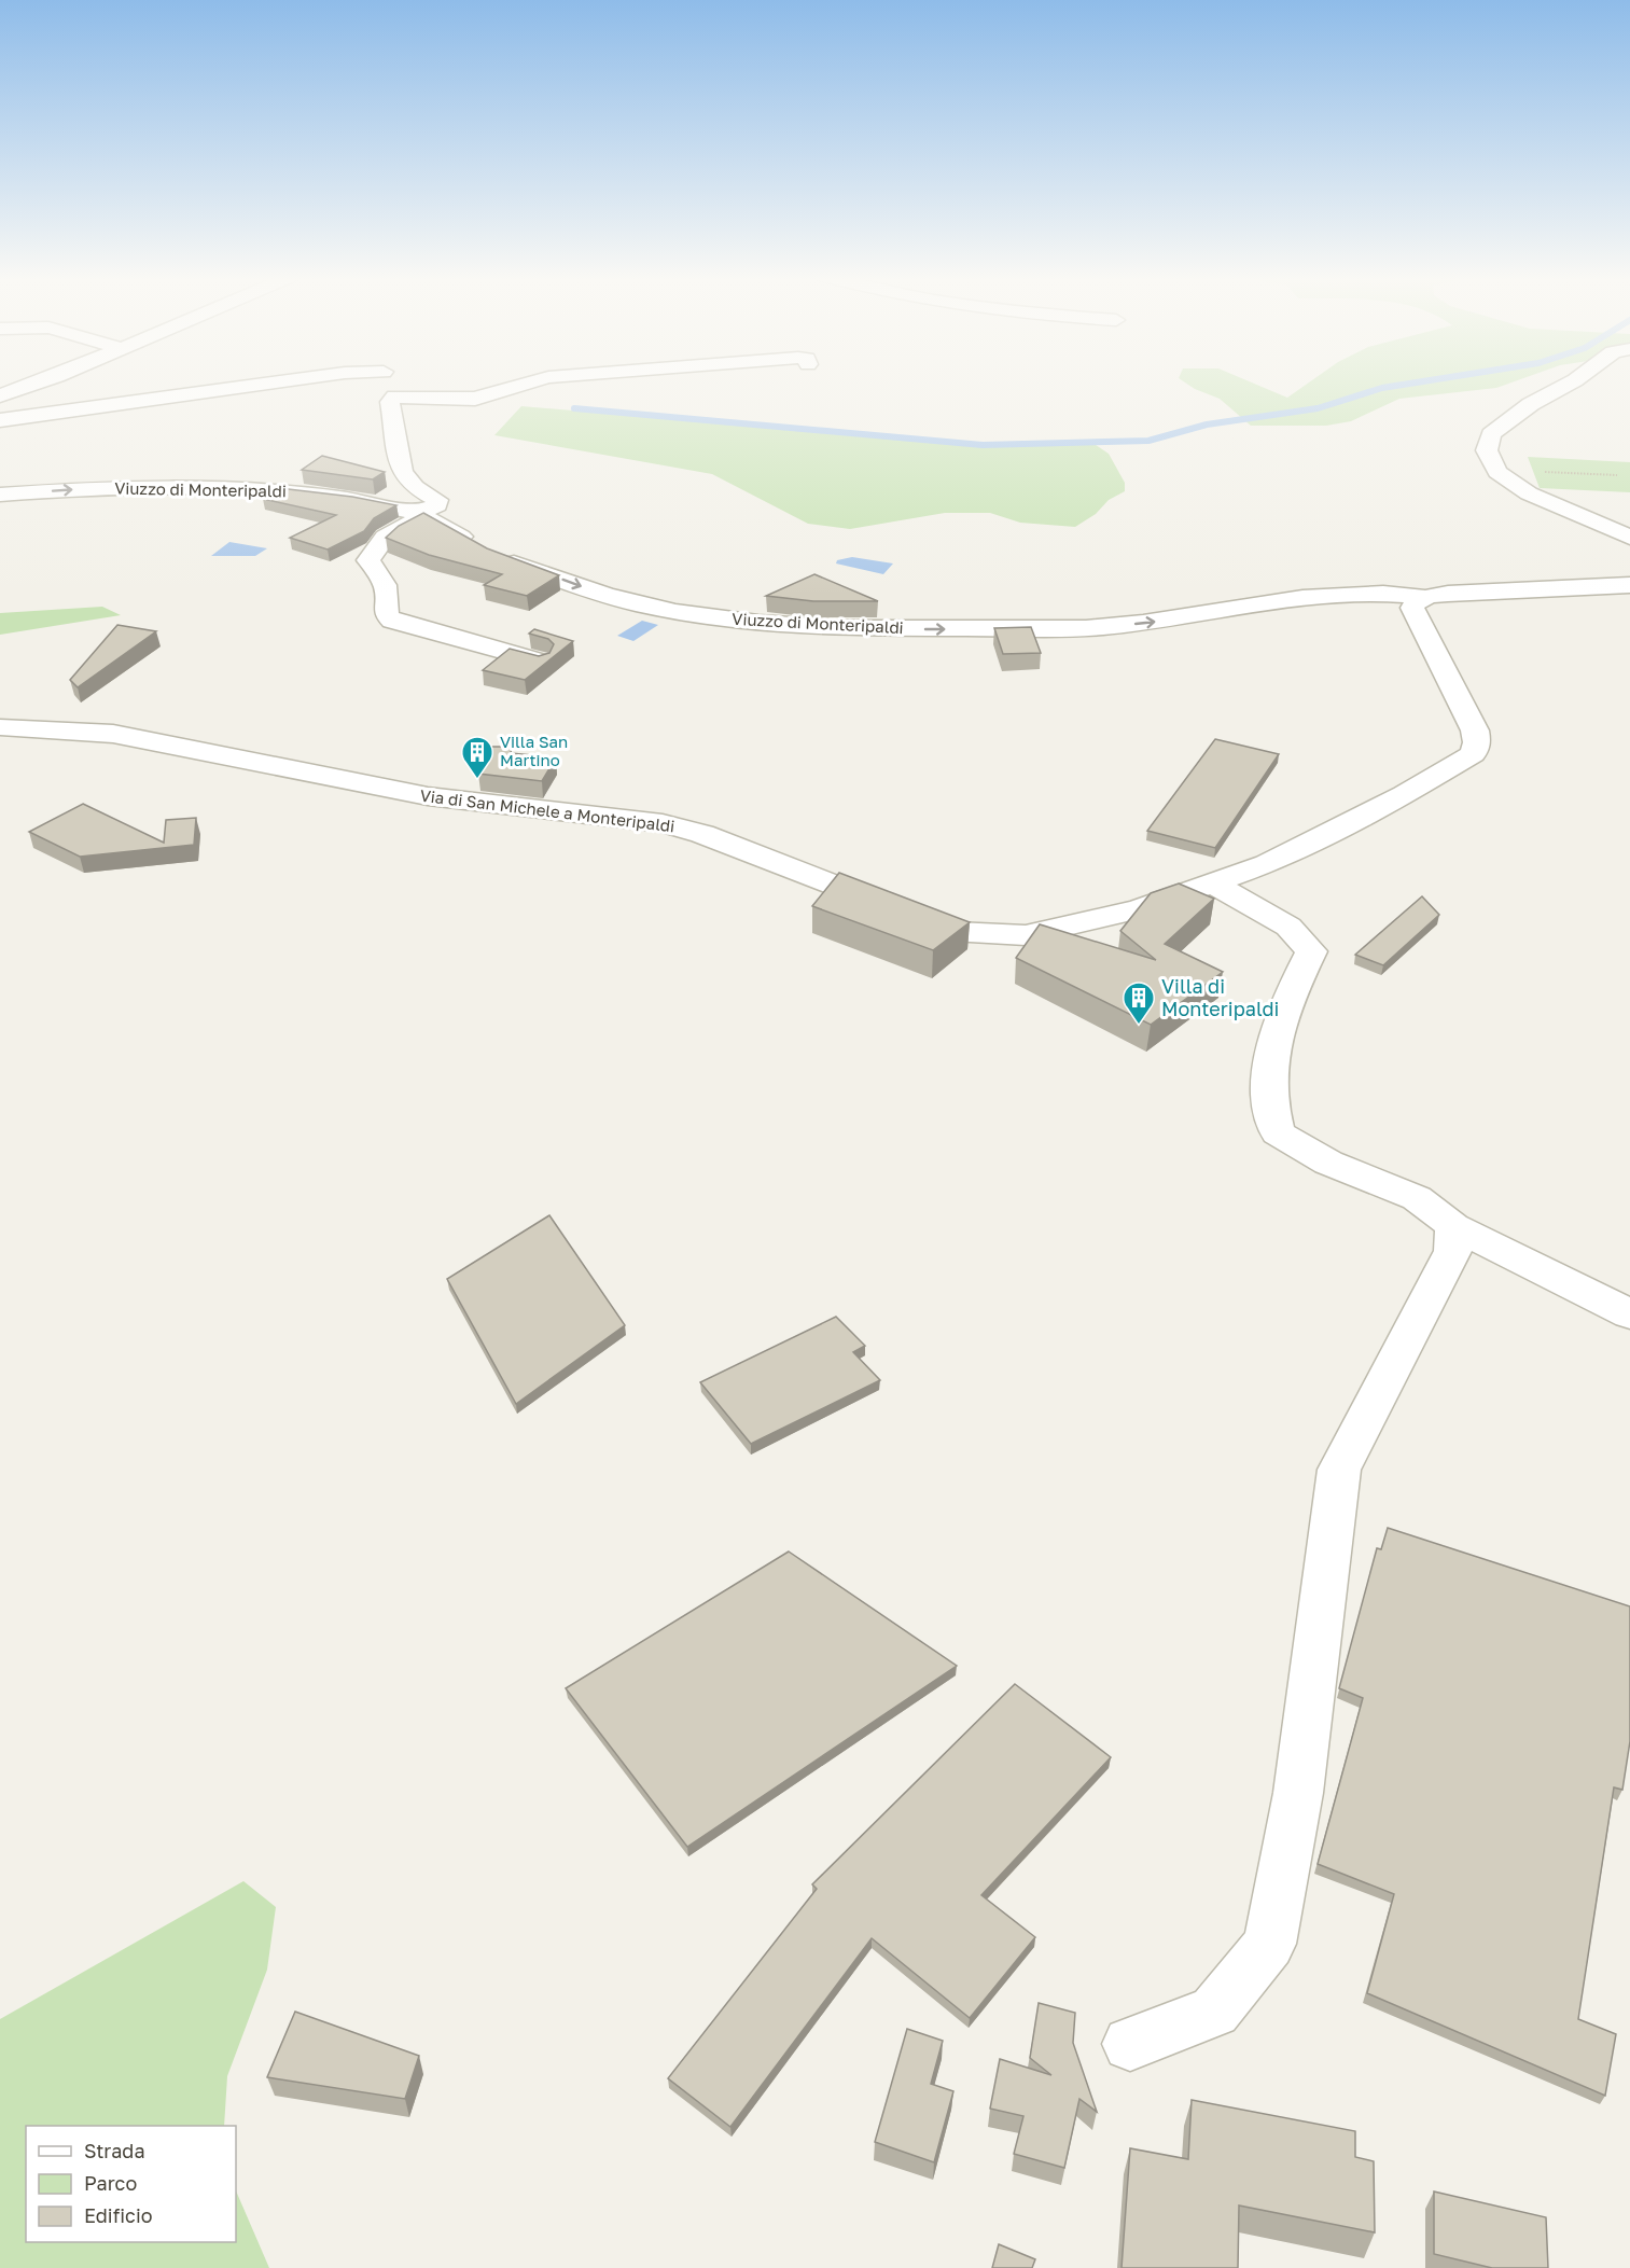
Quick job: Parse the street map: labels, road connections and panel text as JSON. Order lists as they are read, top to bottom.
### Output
{
  "streets": {
    "street": ["Viuzzo di Monteripaldi", "Via di San Michele a Monteripaldi"]
  },
  "crossings": [
    ["Viuzzo di Monteripaldi", "Via di San Michele a Monteripaldi"]
  ],
  "one_way": ["Viuzzo di Monteripaldi"],
  "places": {
    "building": ["Villa San Martino", "Villa di Monteripaldi"]
  },
  "legend": ["Strada", "Parco", "Edificio"]
}
